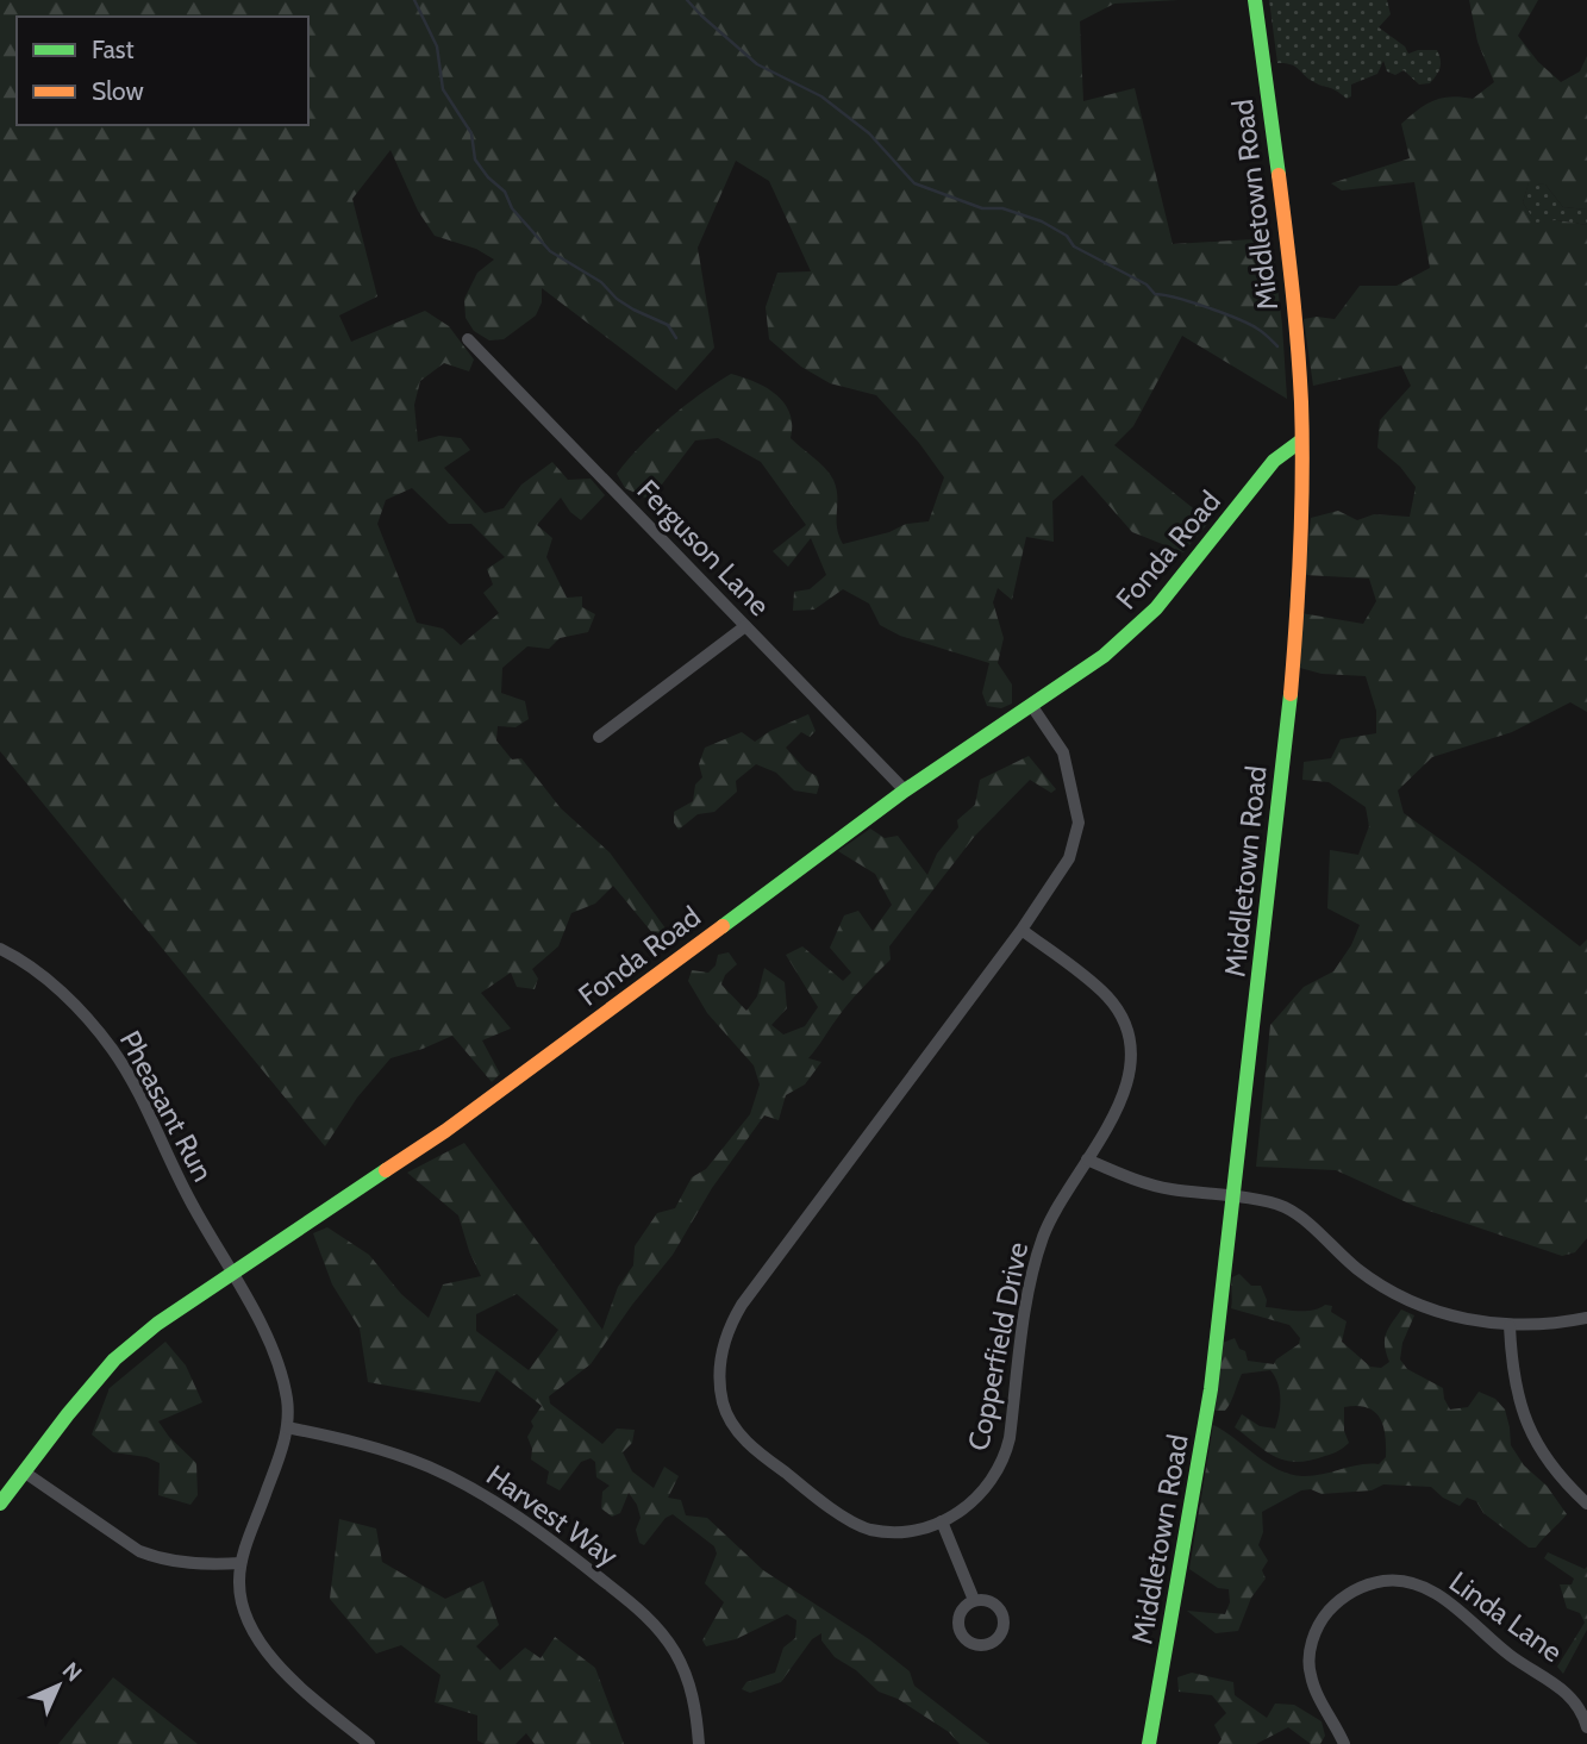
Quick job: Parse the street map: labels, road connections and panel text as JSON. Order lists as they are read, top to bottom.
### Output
{
  "streets": {
    "street": [
      "Middletown Road",
      "Ferguson Lane",
      "Fonda Road",
      "Pheasant Run",
      "Copperfield Drive",
      "Harvest Way",
      "Linda Lane"
    ]
  },
  "crossings": [
    ["Middletown Road", "Fonda Road"],
    ["Ferguson Lane", "Fonda Road"],
    ["Fonda Road", "Pheasant Run"],
    ["Fonda Road", "Copperfield Drive"],
    ["Pheasant Run", "Harvest Way"]
  ],
  "legend": ["Fast", "Slow"],
  "north": "top right"
}
